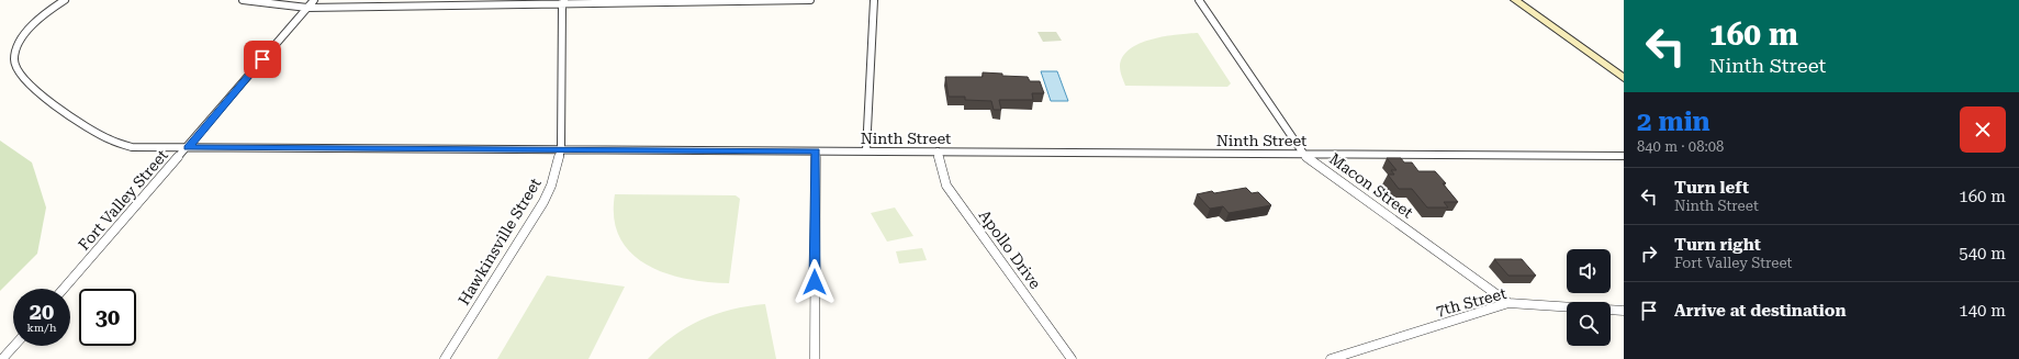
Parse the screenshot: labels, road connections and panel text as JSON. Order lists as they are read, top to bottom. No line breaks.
{"streets":{"street":["Ninth Street","Macon Street","Fort Valley Street","Hawkinsville Street","Apollo Drive","7th Street"]},"crossings":[["Ninth Street","Macon Street"],["Ninth Street","Fort Valley Street"],["Ninth Street","Hawkinsville Street"],["Ninth Street","Apollo Drive"],["Macon Street","7th Street"]],"page":{"turn":["160 m","Ninth Street"],"heading":["2 min","840 m · 08:08"],"list":[{"name":"Turn left","note":"Ninth Street","value":"160 m"},{"name":"Turn right","note":"Fort Valley Street","value":"540 m"},{"name":"Arrive at destination","value":"140 m"}],"speed":"20 km/h","limit":"30"}}
